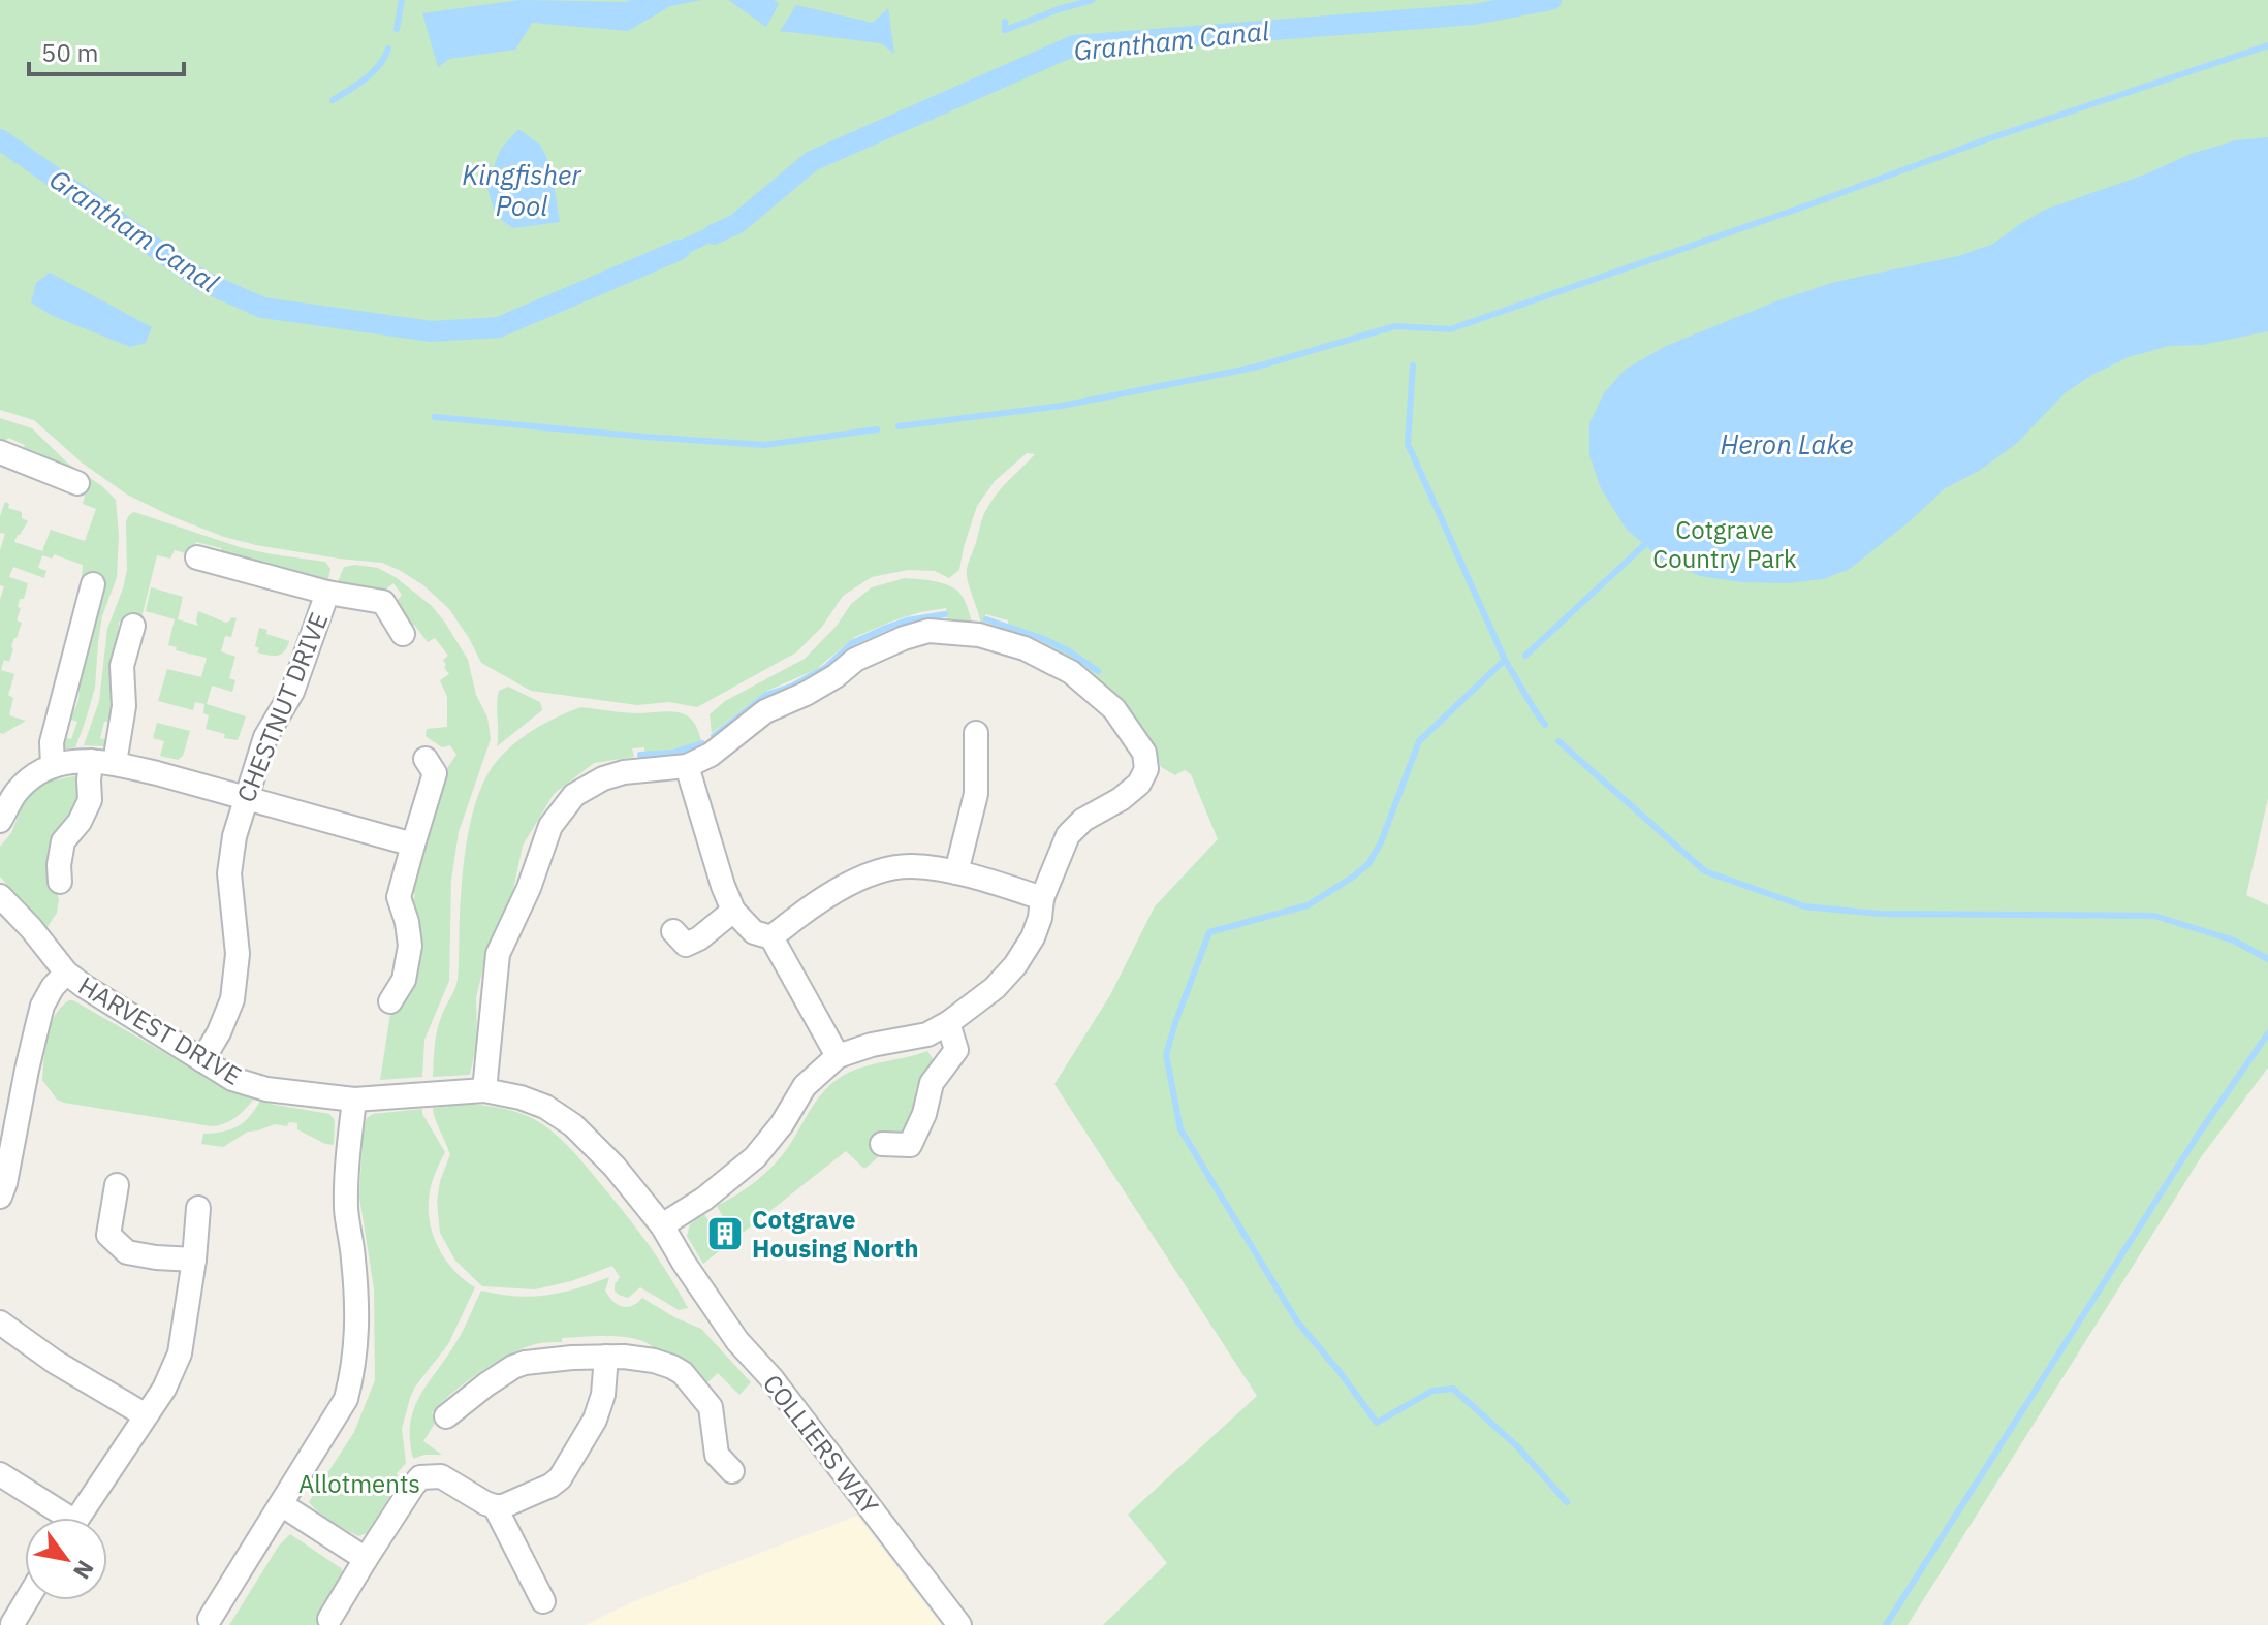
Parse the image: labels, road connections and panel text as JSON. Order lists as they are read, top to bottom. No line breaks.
{"streets":{"street":["CHESTNUT DRIVE","HARVEST DRIVE","COLLIERS WAY"]},"crossings":[["CHESTNUT DRIVE","HARVEST DRIVE"],["HARVEST DRIVE","COLLIERS WAY"]],"water":["Grantham Canal","Kingfisher Pool","Heron Lake"],"parks":["Cotgrave Country Park","Allotments"],"places":{"building":["Cotgrave Housing North"]},"scale_bar":"50 m","north":"bottom right"}
